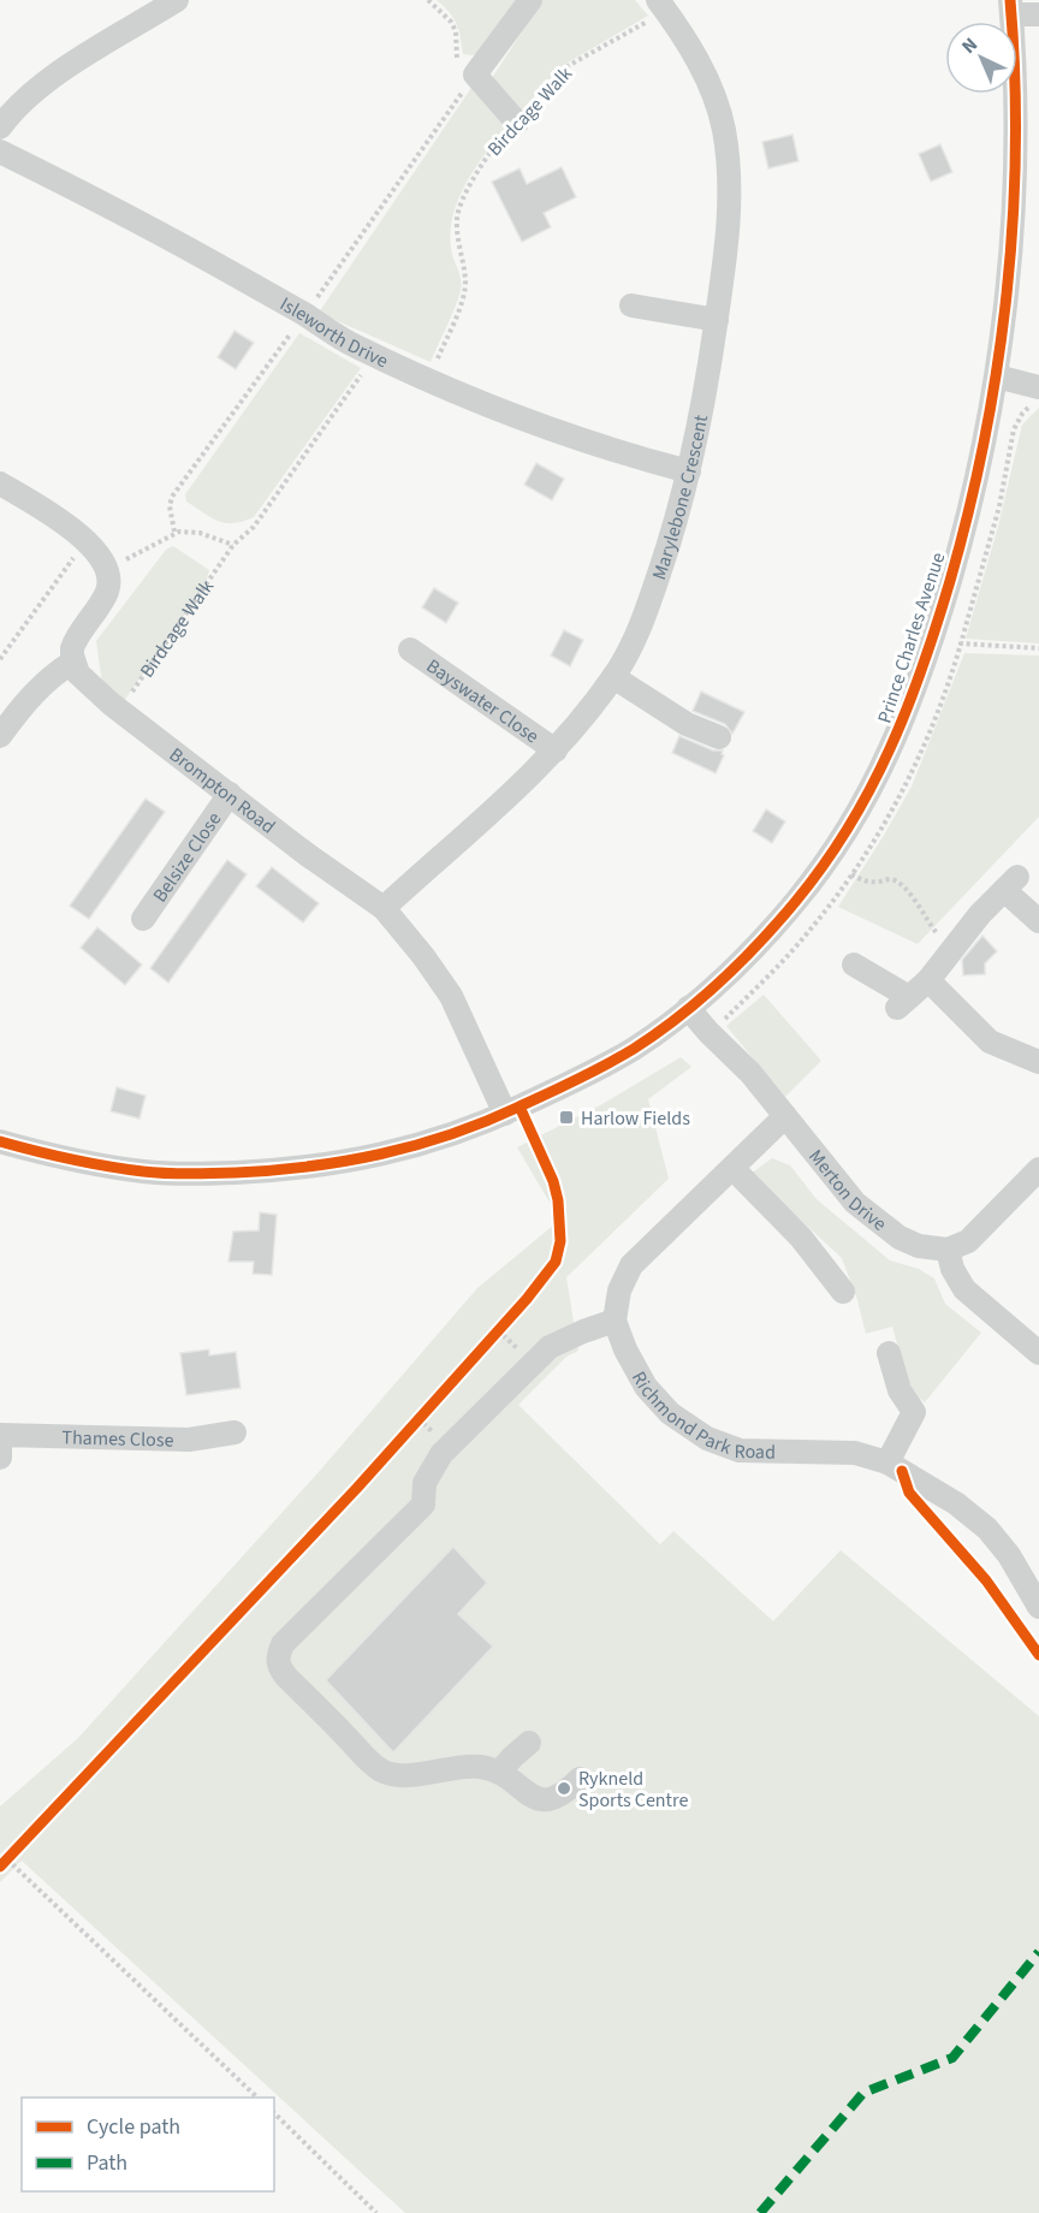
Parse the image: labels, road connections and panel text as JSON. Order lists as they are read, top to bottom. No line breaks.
{"streets":{"street":["Isleworth Drive","Marylebone Crescent","Prince Charles Avenue","Bayswater Close","Brompton Road","Belsize Close","Merton Drive","Richmond Park Road","Thames Close"],"path":["Birdcage Walk"]},"crossings":[["Birdcage Walk","Isleworth Drive"],["Birdcage Walk","Marylebone Crescent"],["Birdcage Walk","Brompton Road"],["Isleworth Drive","Marylebone Crescent"],["Marylebone Crescent","Bayswater Close"],["Marylebone Crescent","Brompton Road"],["Prince Charles Avenue","Brompton Road"],["Prince Charles Avenue","Merton Drive"],["Brompton Road","Belsize Close"]],"places":{"transit":["Harlow Fields"],"other":["Rykneld Sports Centre"]},"legend":["Cycle path","Path"],"north":"top left"}
